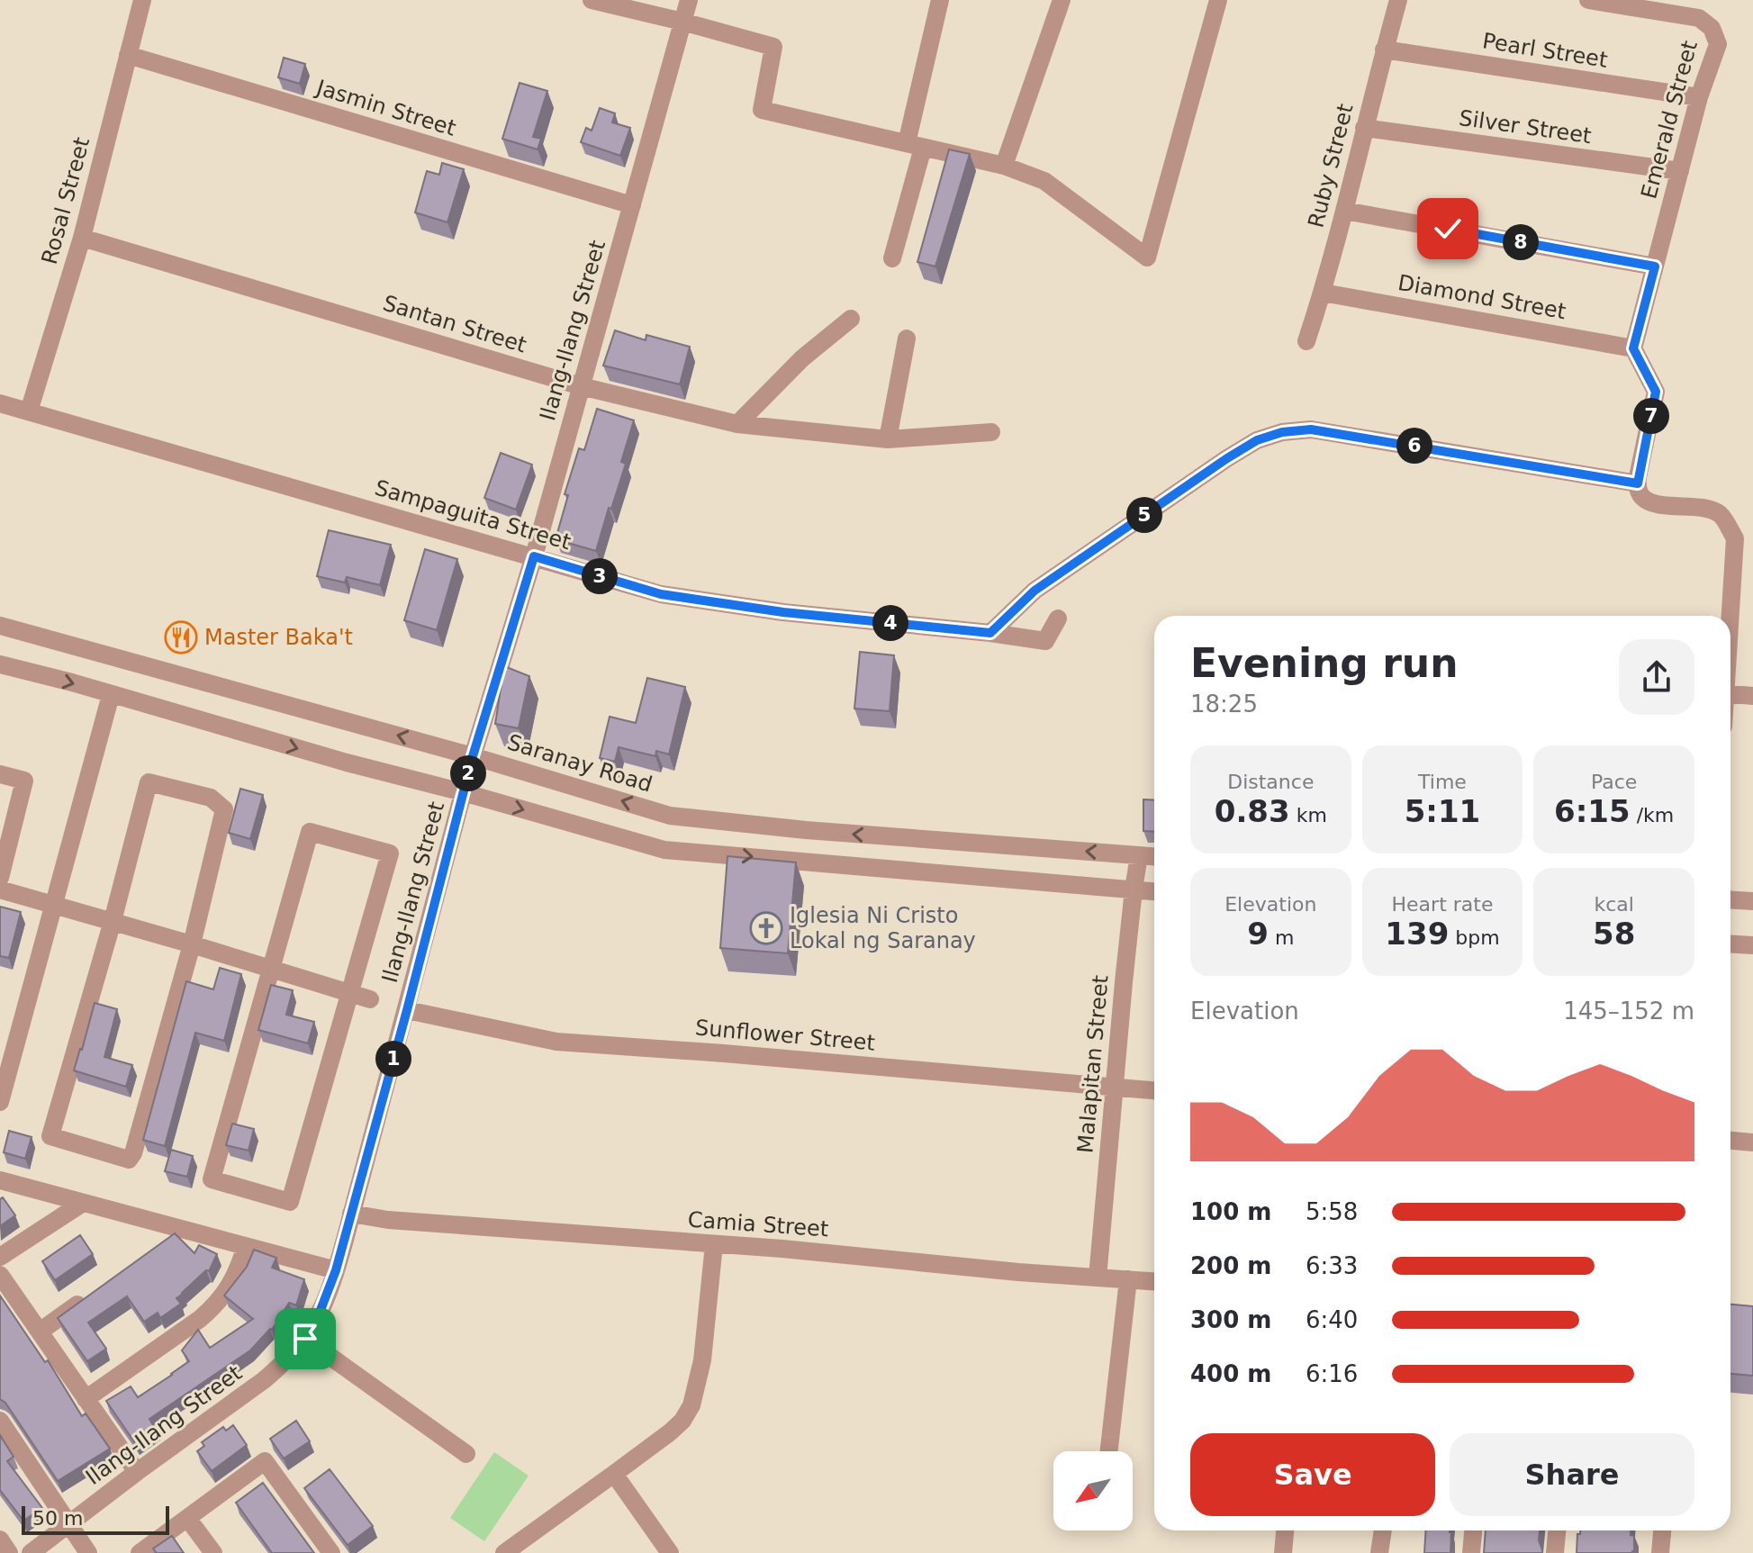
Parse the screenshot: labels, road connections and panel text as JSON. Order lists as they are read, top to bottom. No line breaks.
{"streets":{"street":["Pearl Street","Jasmin Street","Emerald Street","Silver Street","Ruby Street","Rosal Street","Diamond Street","Santan Street","Ilang-Ilang Street","Sampaguita Street","Saranay Road","Sunflower Street","Malapitan Street","Camia Street"]},"crossings":[["Pearl Street","Emerald Street"],["Pearl Street","Ruby Street"],["Jasmin Street","Rosal Street"],["Jasmin Street","Ilang-Ilang Street"],["Emerald Street","Silver Street"],["Emerald Street","Diamond Street"],["Silver Street","Ruby Street"],["Ruby Street","Diamond Street"],["Rosal Street","Santan Street"],["Rosal Street","Sampaguita Street"],["Santan Street","Ilang-Ilang Street"],["Ilang-Ilang Street","Sampaguita Street"],["Ilang-Ilang Street","Saranay Road"],["Ilang-Ilang Street","Sunflower Street"],["Ilang-Ilang Street","Camia Street"],["Saranay Road","Malapitan Street"],["Sunflower Street","Malapitan Street"],["Malapitan Street","Camia Street"]],"places":{"restaurant":["Master Baka't"],"church":["Iglesia Ni Cristo Lokal ng Saranay"]},"scale_bar":"50 m","north":"bottom left","page":{"pins":["8","7","6","5","3","4","2","1"],"heading":["Evening run","18:25"],"stats":[["Distance","0.83 km"],["Time","5:11"],["Pace","6:15 /km"],["Elevation","9 m"],["Heart rate","139 bpm"],["kcal","58"]],"chart":["Elevation","145–152 m"],"list":[{"name":"100 m","note":"5:58"},{"name":"200 m","note":"6:33"},{"name":"300 m","note":"6:40"},{"name":"400 m","note":"6:16"}],"buttons":["Save","Share"],"scale":"50 m"}}
